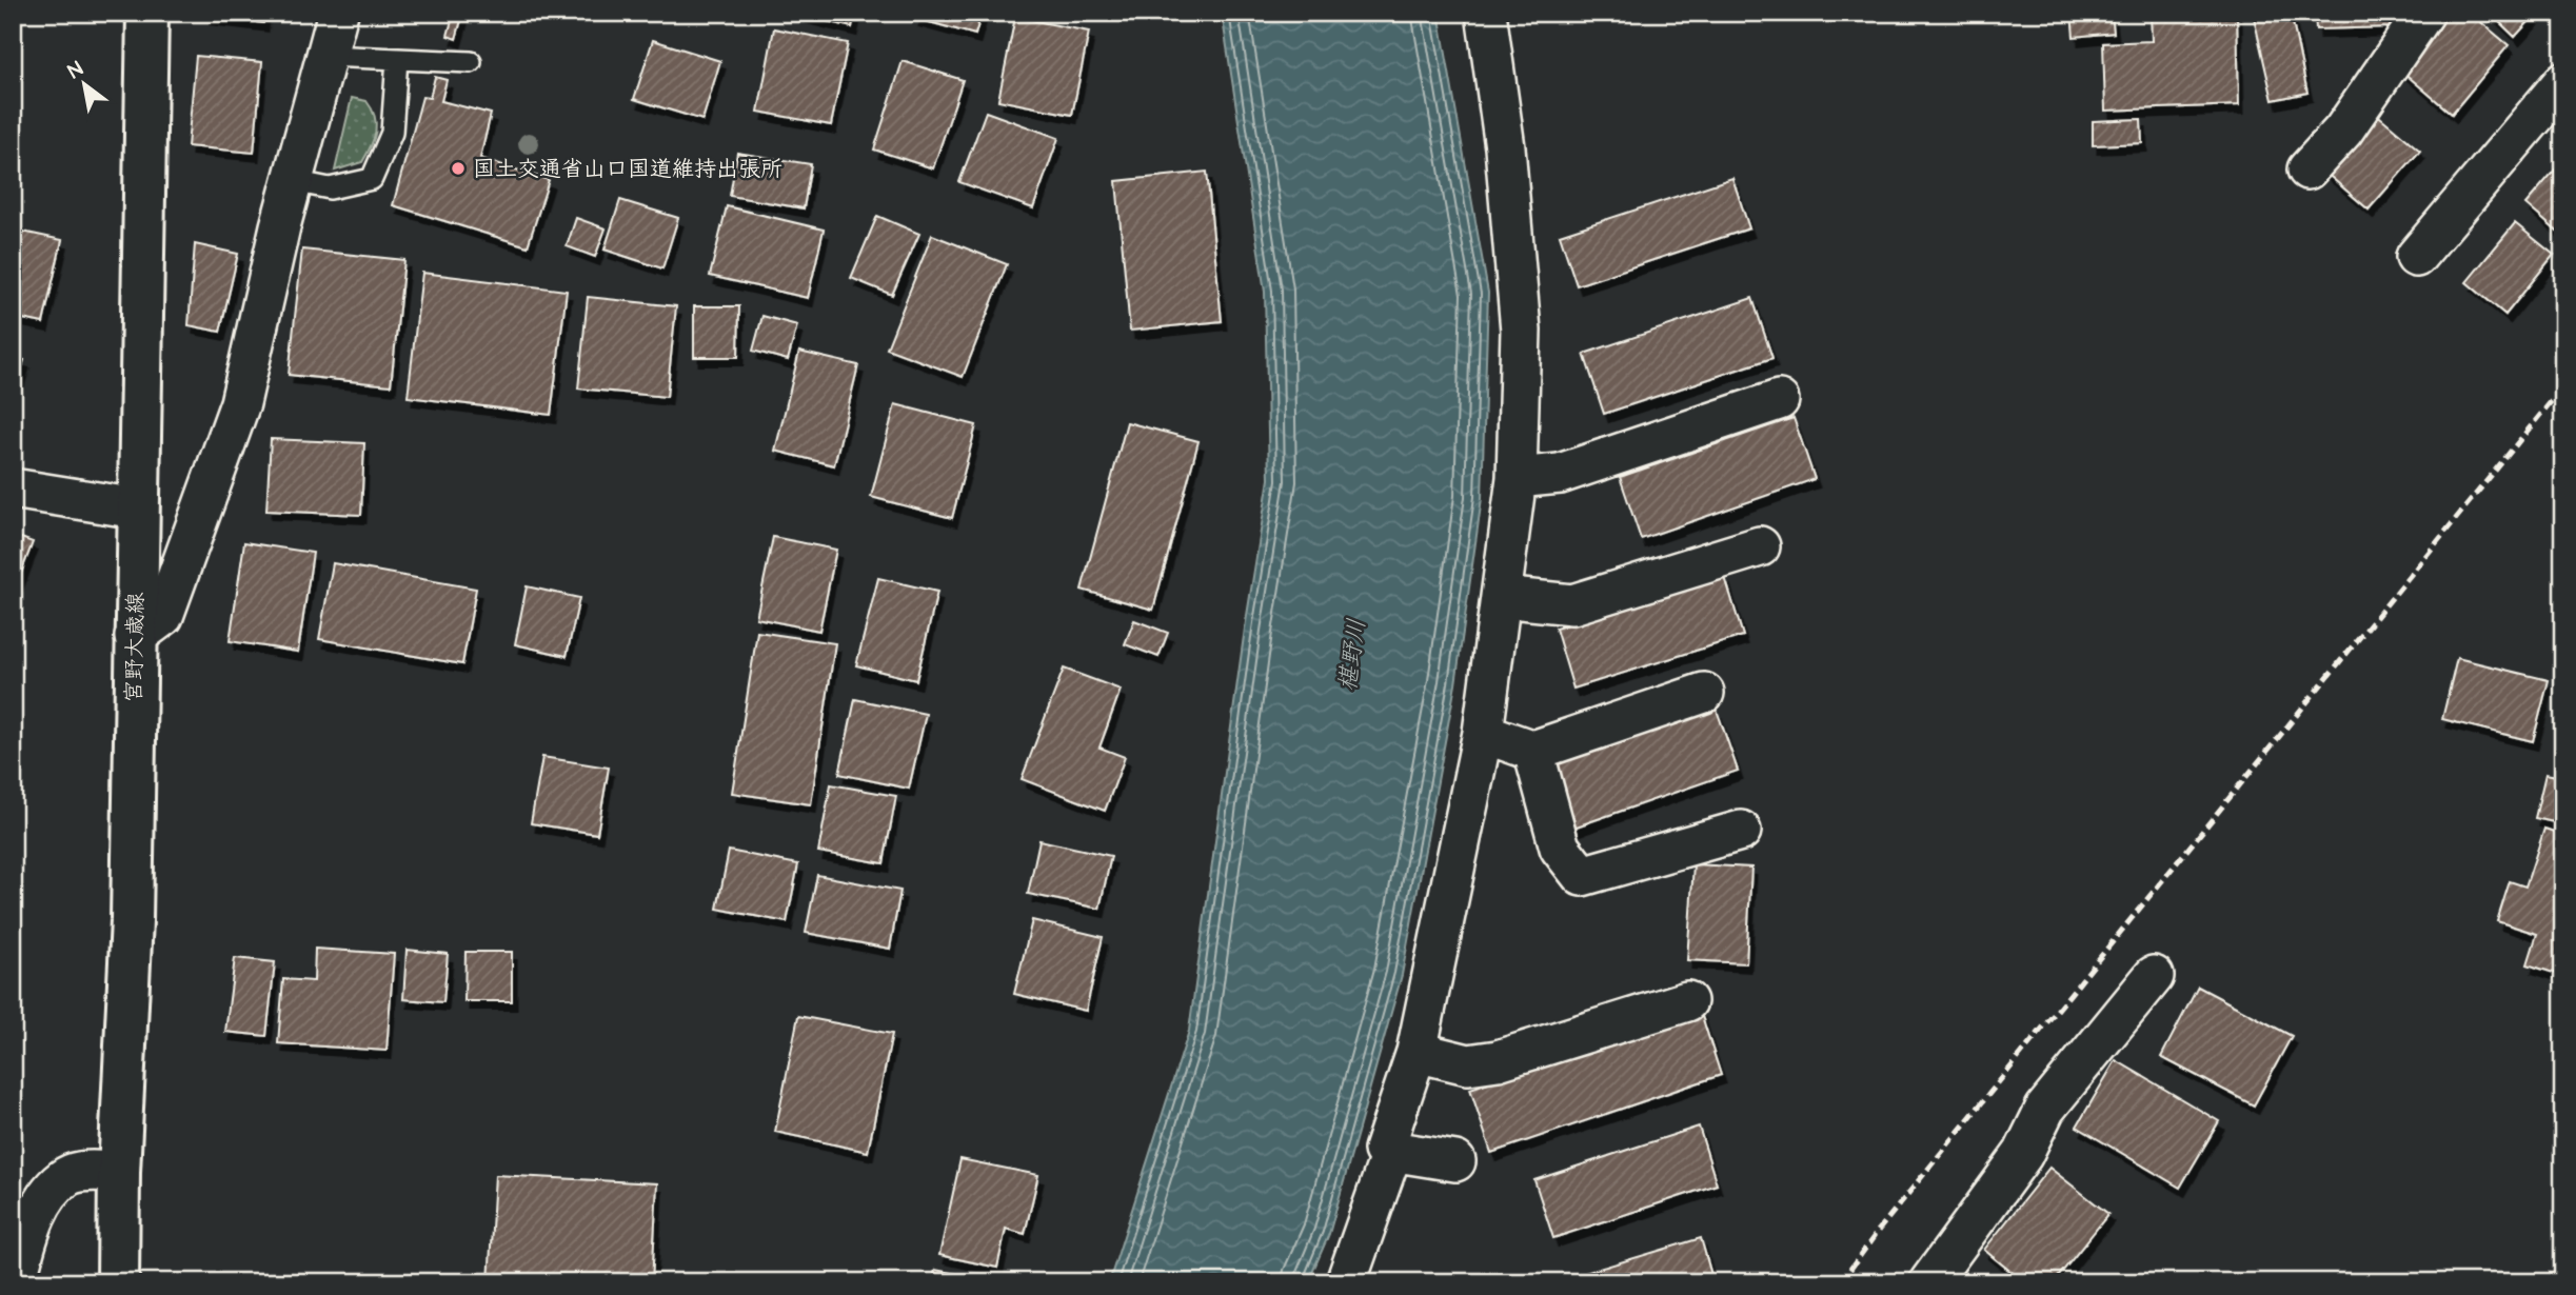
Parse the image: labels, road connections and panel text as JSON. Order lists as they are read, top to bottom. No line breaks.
{"streets":{"main road":["宮野大歳線"]},"water":["椹野川"],"places":["国土交通省山口国道維持出張所"],"north":"top left"}
